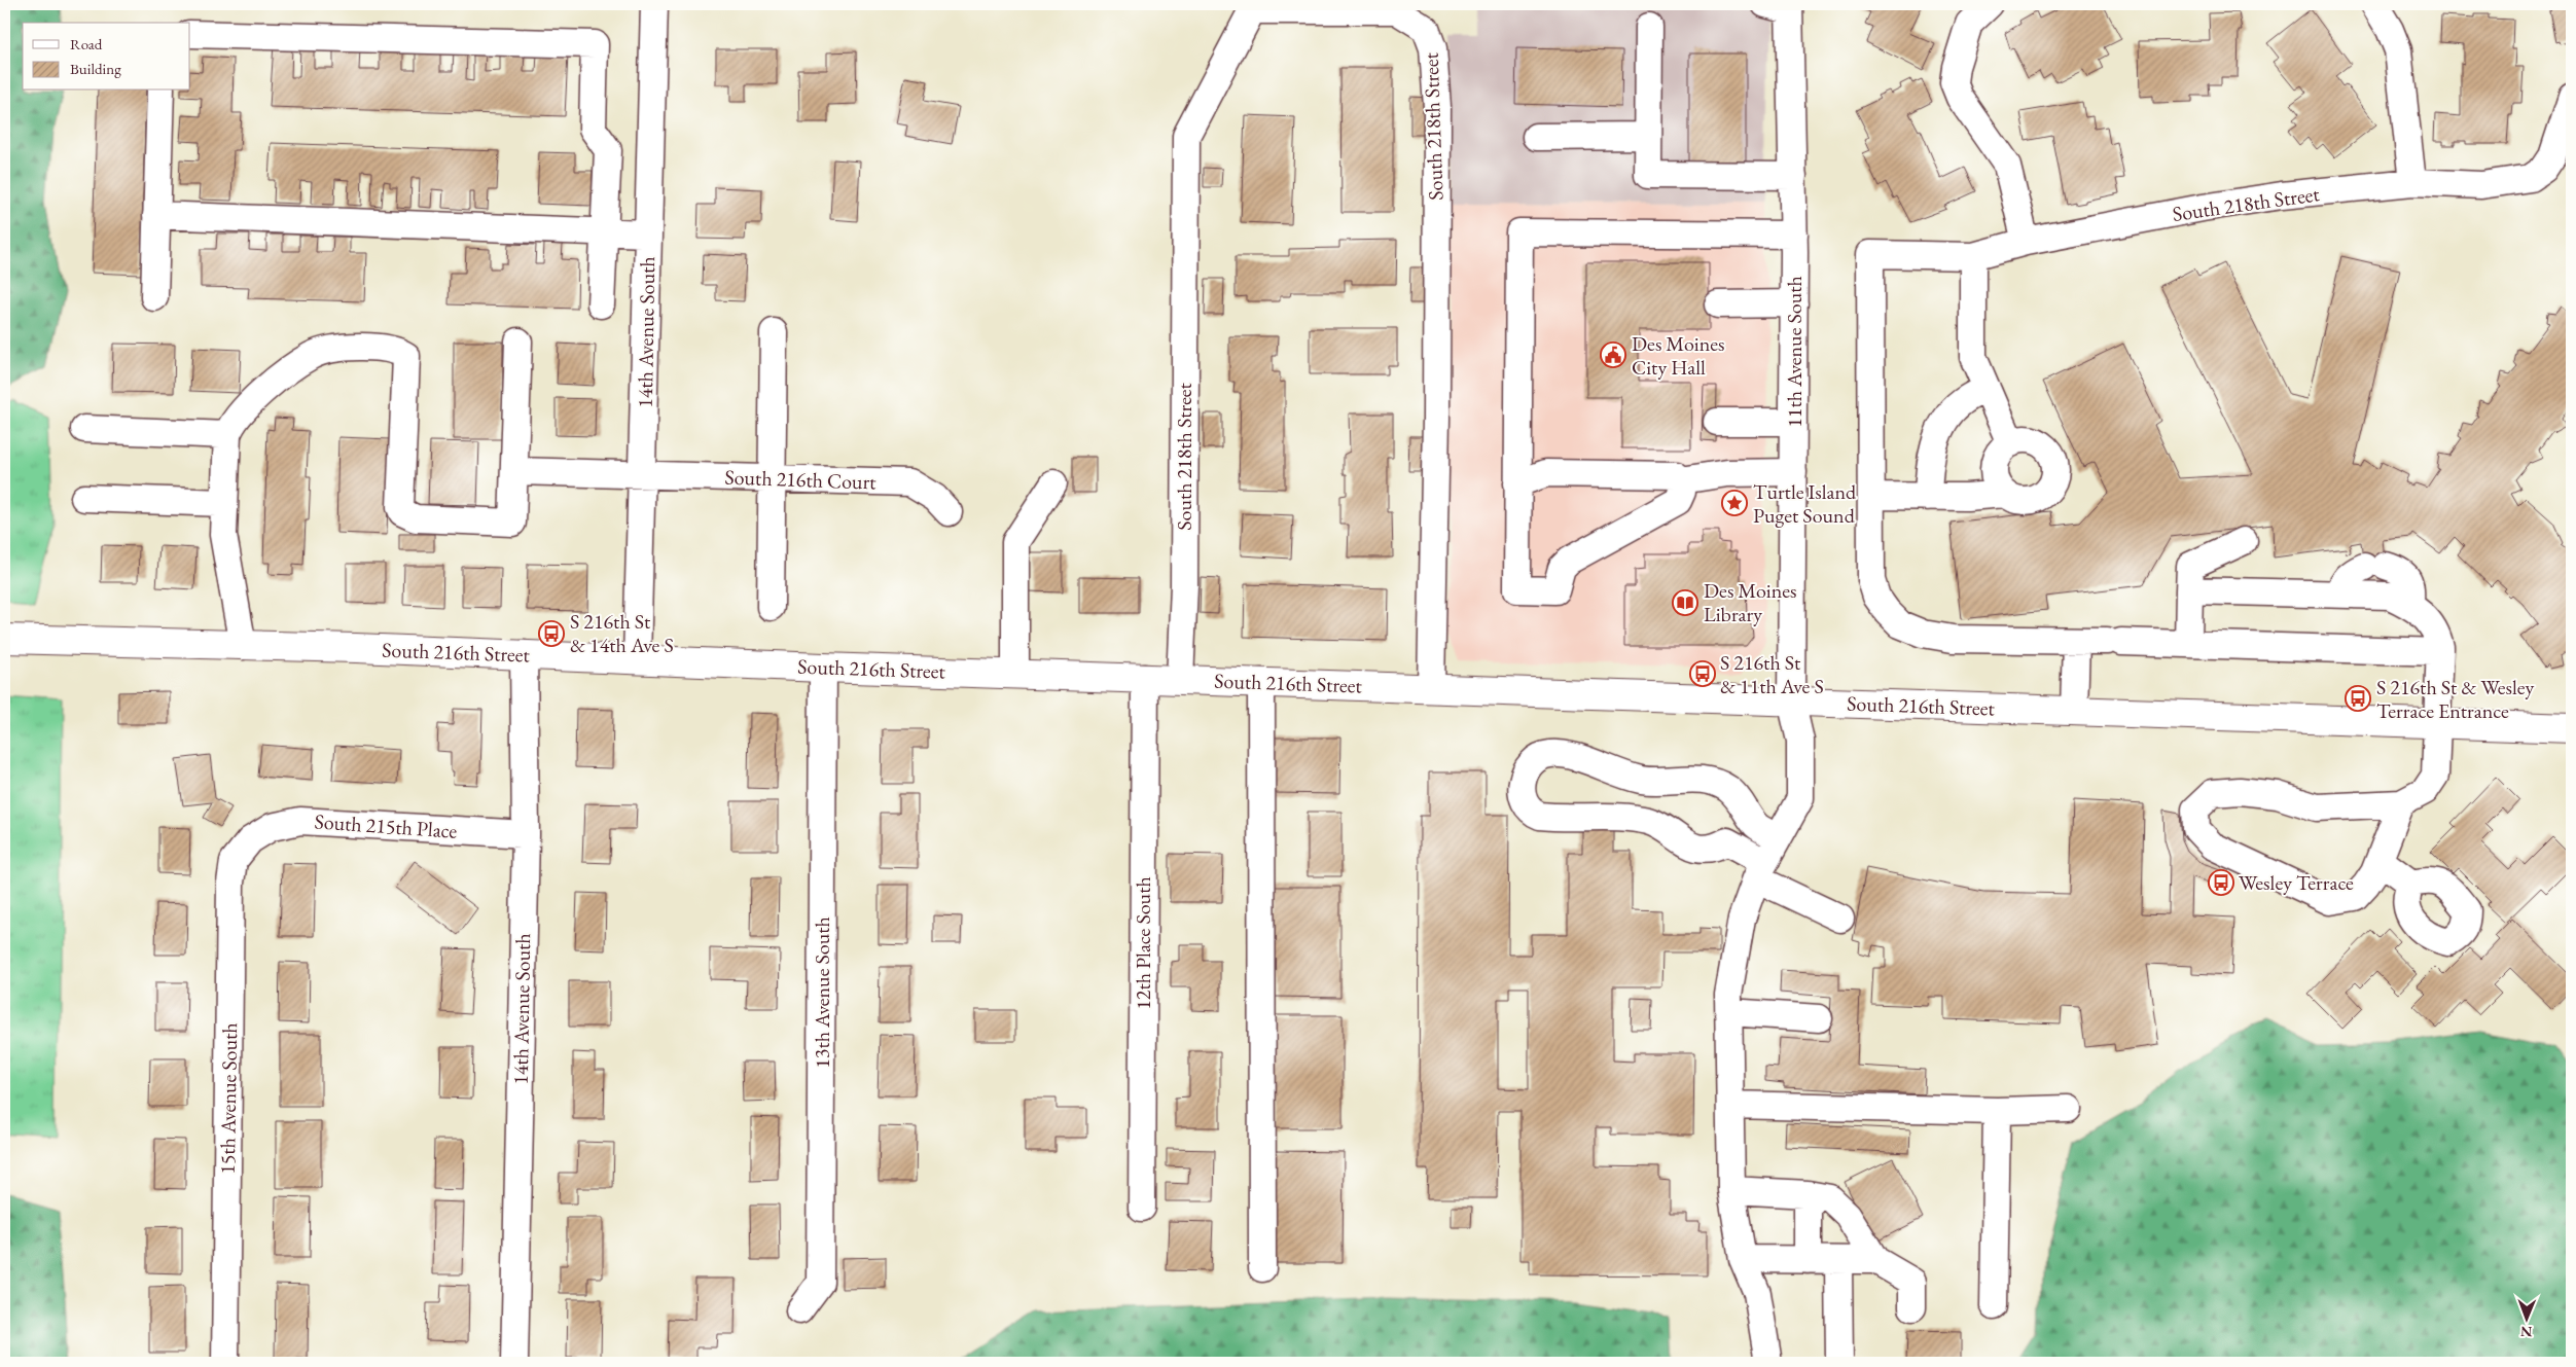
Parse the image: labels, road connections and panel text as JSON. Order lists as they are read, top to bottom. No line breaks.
{"streets":{"main road":["South 216th Street"],"street":["South 218th Street","14th Avenue South","11th Avenue South","South 216th Court","South 215th Place","12th Place South","13th Avenue South","15th Avenue South"]},"crossings":[["South 218th Street","South 216th Street"],["14th Avenue South","South 216th Court"],["14th Avenue South","South 216th Street"],["14th Avenue South","South 215th Place"],["11th Avenue South","South 216th Street"],["South 216th Street","12th Place South"],["South 216th Street","13th Avenue South"],["South 215th Place","15th Avenue South"]],"places":{"public building":["Des Moines City Hall"],"place":["Turtle Island Puget Sound"],"library":["Des Moines Library"],"bus stop":["S 216th St & 14th Ave S","S 216th St & 11th Ave S","S 216th St & Wesley Terrace Entrance","Wesley Terrace"]},"legend":["Road","Building"],"north":"bottom"}
